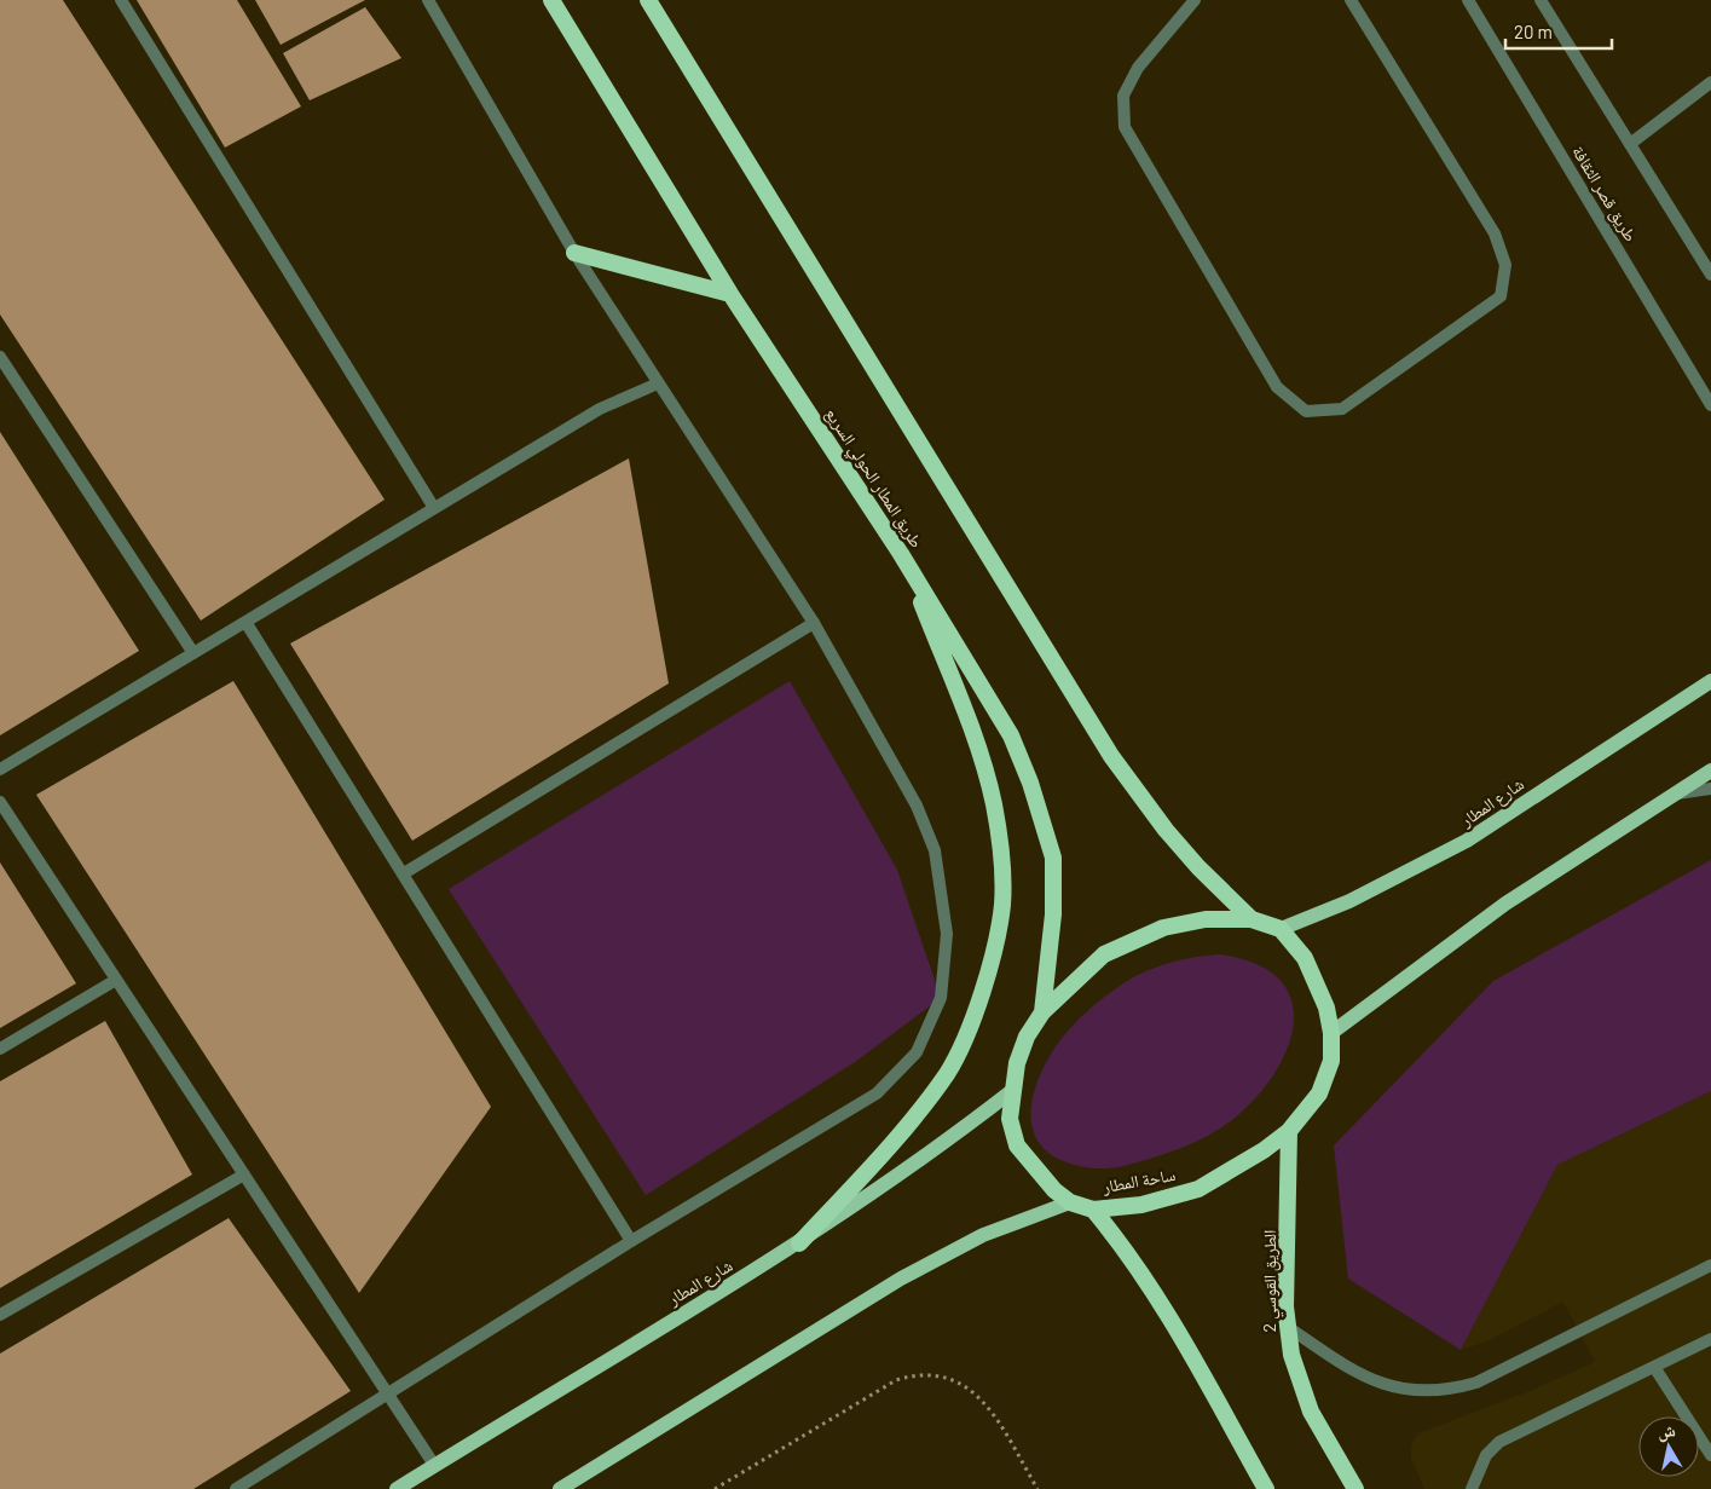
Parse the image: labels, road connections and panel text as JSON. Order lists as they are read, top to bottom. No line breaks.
{"streets":{"highway":["طريق المطار الحولي السريع","ساحة المطار","الطريق القوسي 2"],"main road":["شارع المطار"],"street":["طريق قصر الثقافة"]},"crossings":[["طريق المطار الحولي السريع","ساحة المطار"],["شارع المطار","ساحة المطار"],["ساحة المطار","الطريق القوسي 2"]],"scale_bar":"20 m","north":"top"}
